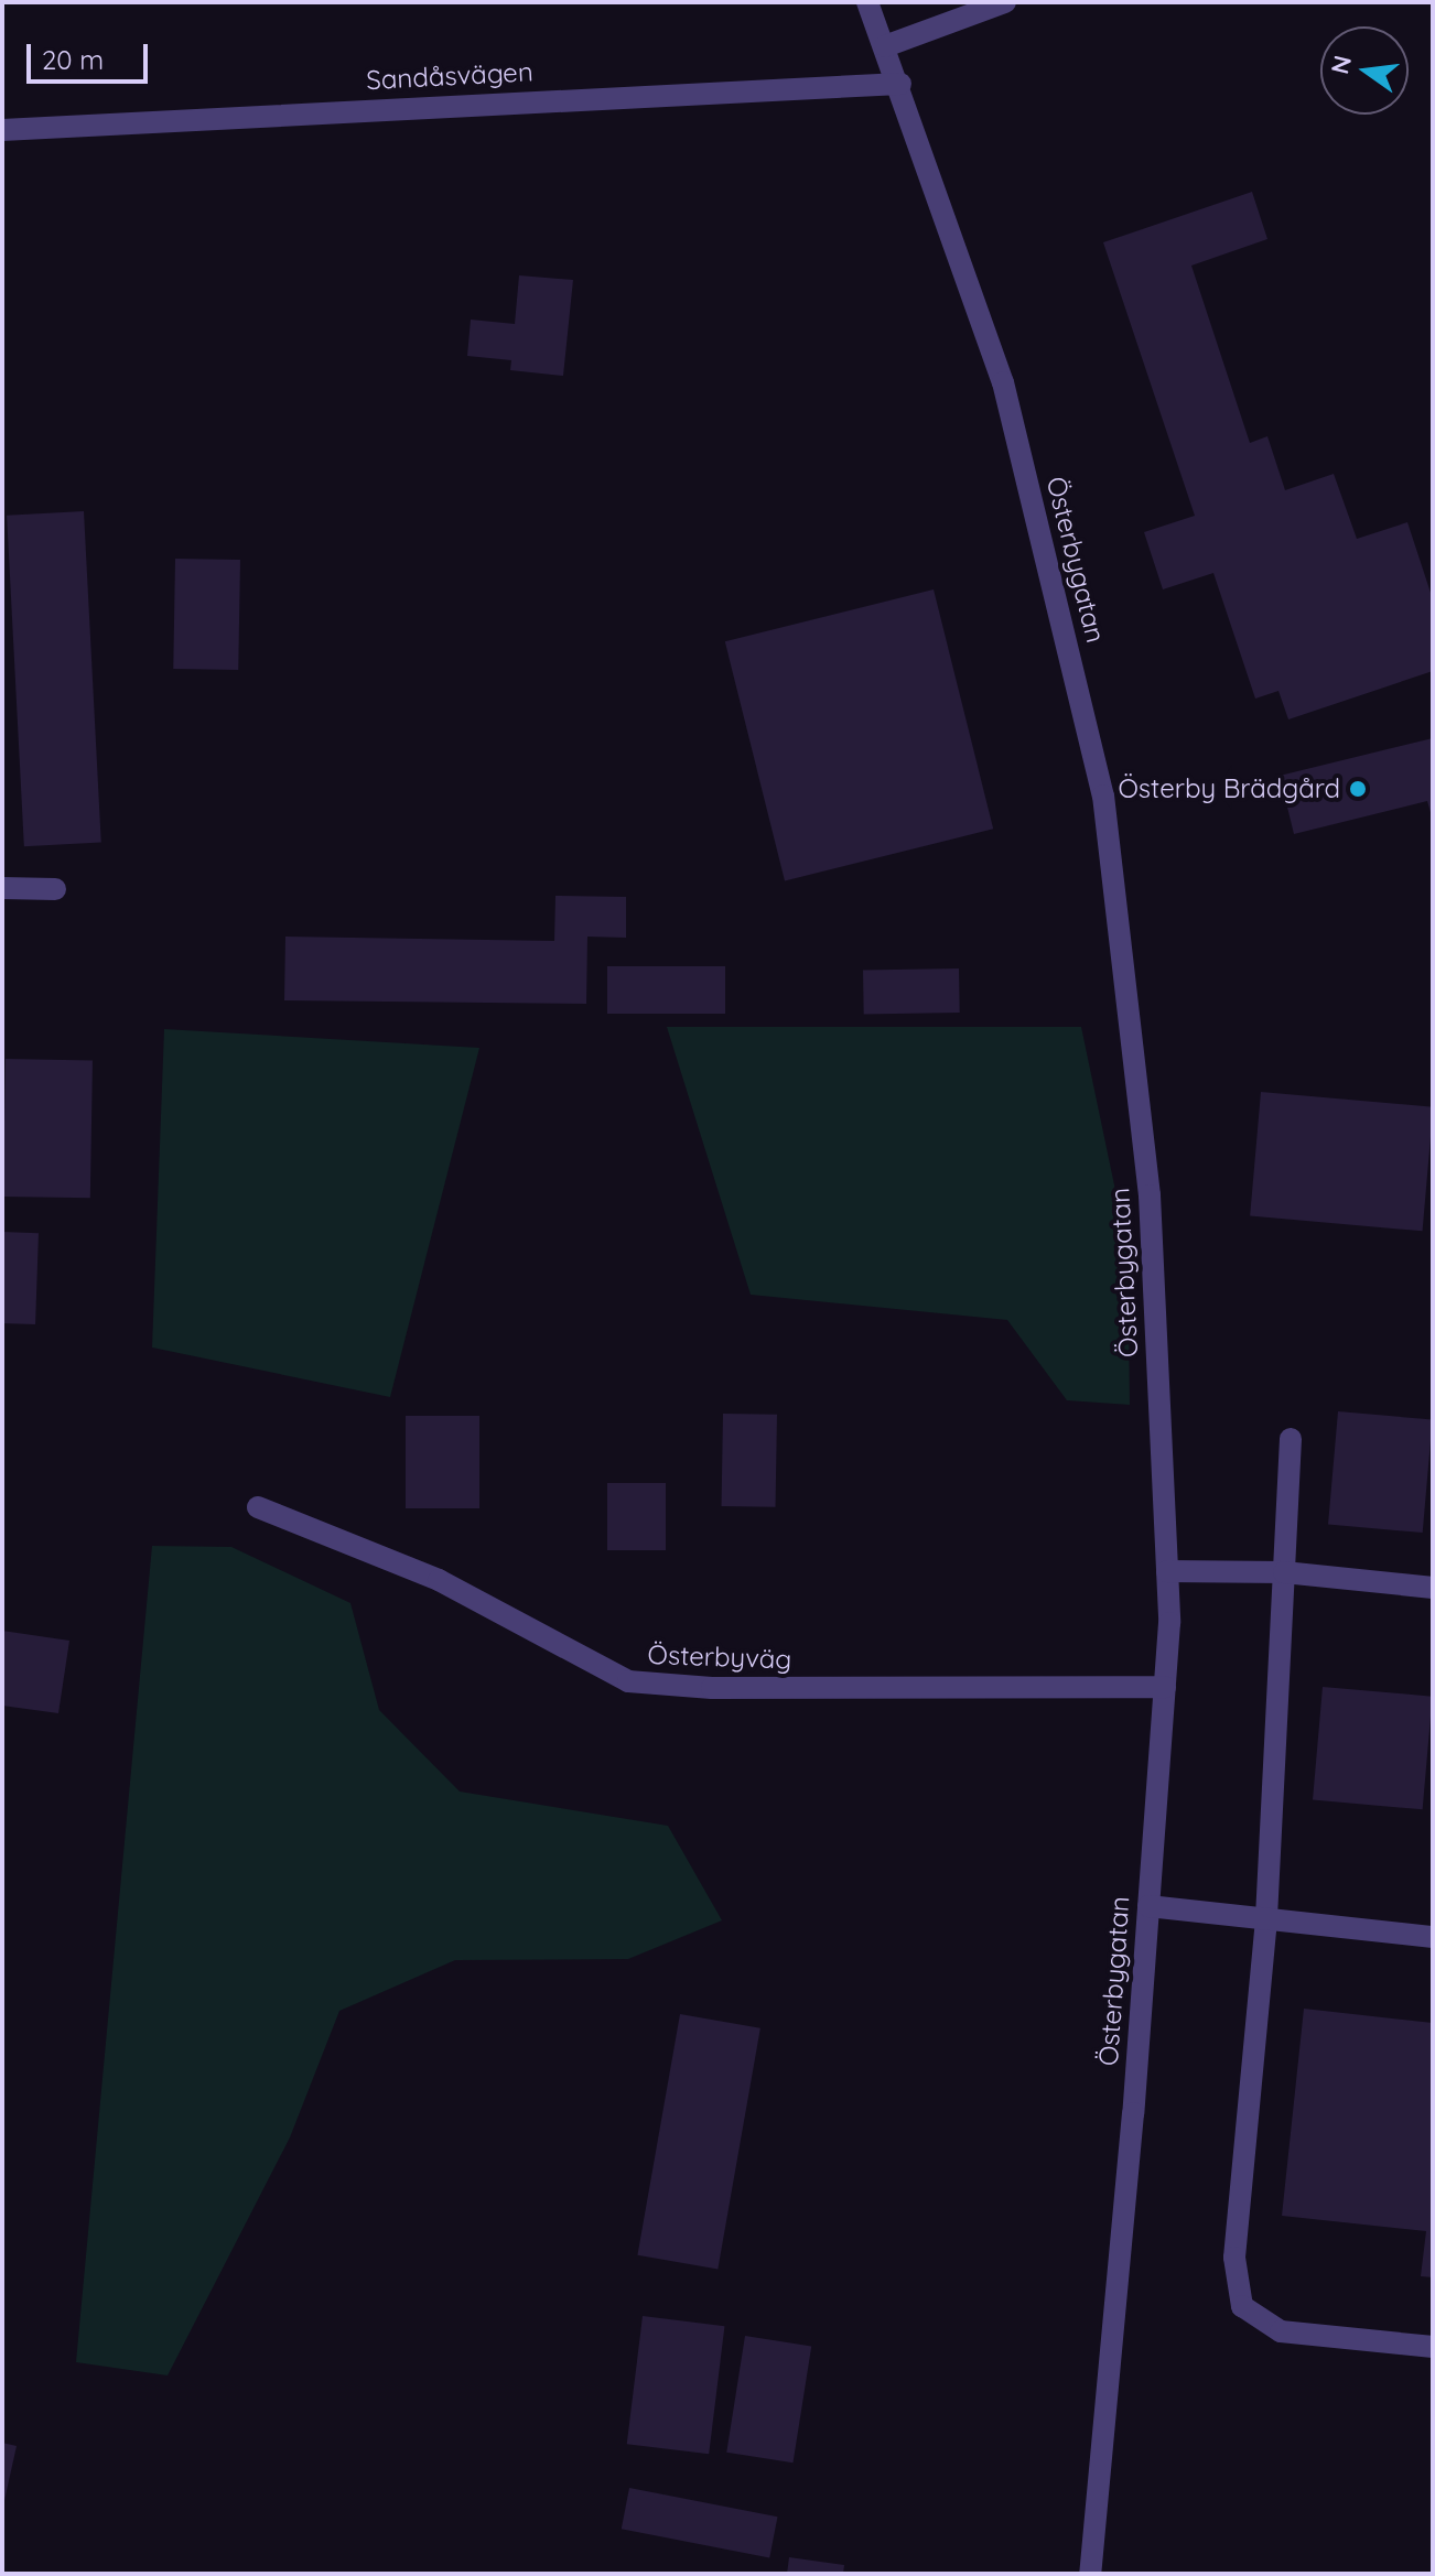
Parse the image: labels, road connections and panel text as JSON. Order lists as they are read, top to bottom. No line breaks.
{"streets":{"street":["Sandåsvägen","Österbygatan","Österbyväg"]},"crossings":[["Sandåsvägen","Österbygatan"],["Österbygatan","Österbyväg"]],"places":["Österby Brädgård"],"scale_bar":"20 m","north":"left"}
